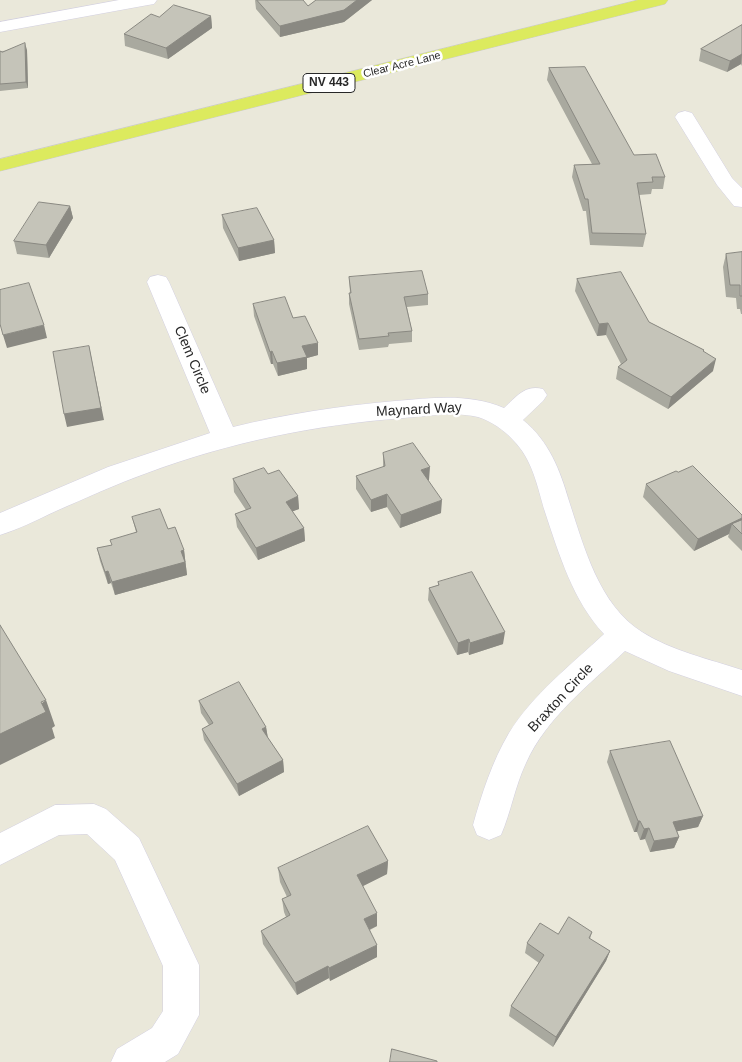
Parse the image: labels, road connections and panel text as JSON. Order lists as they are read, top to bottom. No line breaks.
{"streets":{"main road":["Clear Acre Lane","NV 443"],"street":["Clem Circle","Maynard Way","Braxton Circle"]},"crossings":[["Clem Circle","Maynard Way"],["Maynard Way","Braxton Circle"]]}
